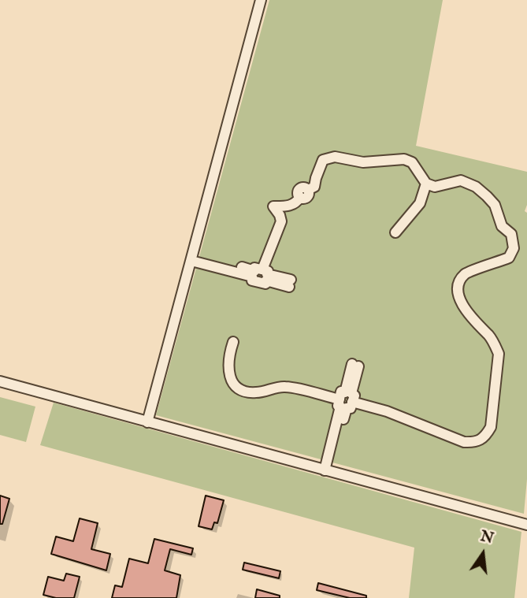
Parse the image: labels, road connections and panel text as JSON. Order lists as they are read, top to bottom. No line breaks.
{"north":"top"}
